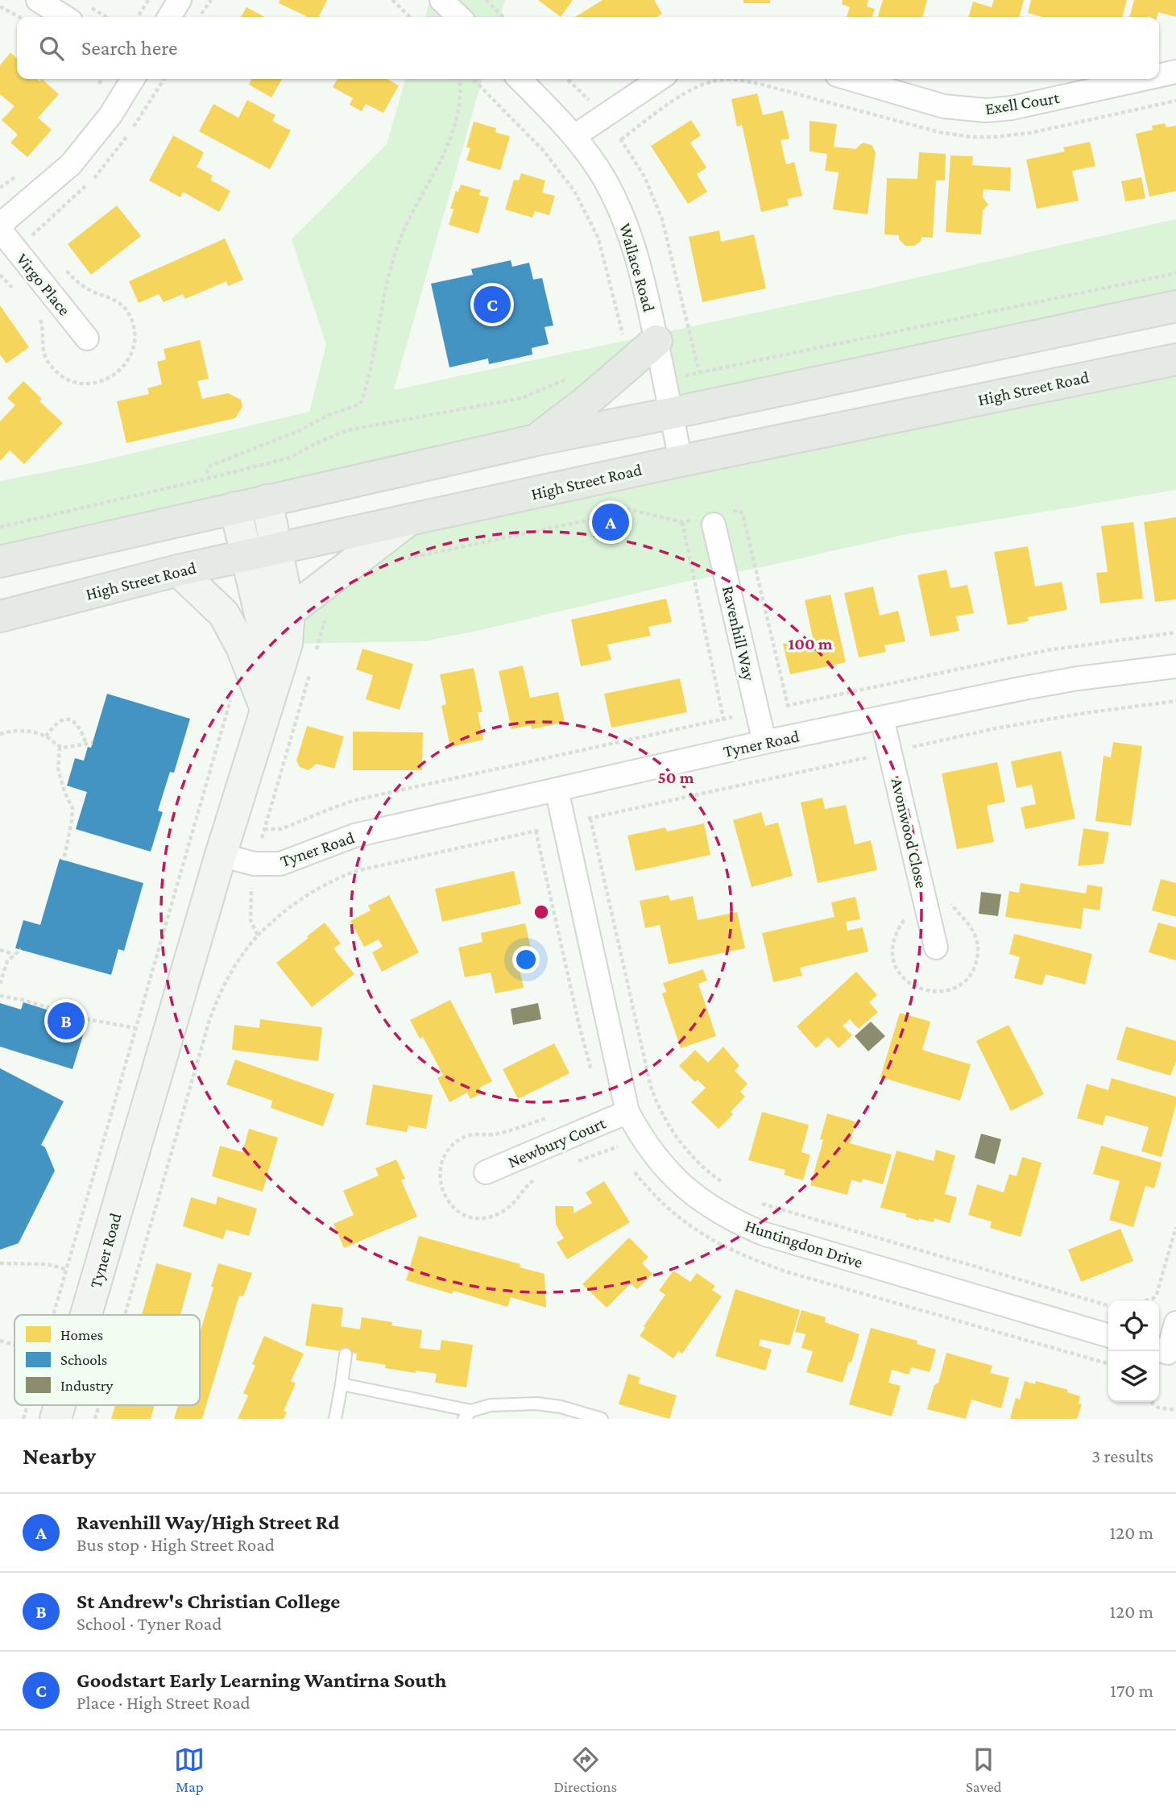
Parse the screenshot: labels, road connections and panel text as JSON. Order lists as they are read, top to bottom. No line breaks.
{"streets":{"main road":["High Street Road","Tyner Road"],"street":["Exell Court","Wallace Road","Virgo Place","Ravenhill Way","Avonwood Close","Newbury Court","Huntingdon Drive"]},"crossings":[["Wallace Road","High Street Road"],["High Street Road","Tyner Road"],["Ravenhill Way","Tyner Road"],["Tyner Road","Avonwood Close"],["Tyner Road","Huntingdon Drive"],["Newbury Court","Huntingdon Drive"]],"legend":["Homes","Schools","Industry"],"page":{"search":"Search here","pins":["C","A","B"],"heading":["Nearby","3 results"],"list":[{"mark":"A","name":"Ravenhill Way/High Street Rd","note":"Bus stop · High Street Road","value":"120 m"},{"mark":"B","name":"St Andrew's Christian College","note":"School · Tyner Road","value":"120 m"},{"mark":"C","name":"Goodstart Early Learning Wantirna South","note":"Place · High Street Road","value":"170 m"}],"nav":["Map","Directions","Saved"]},"rings":["100 m","50 m"]}
